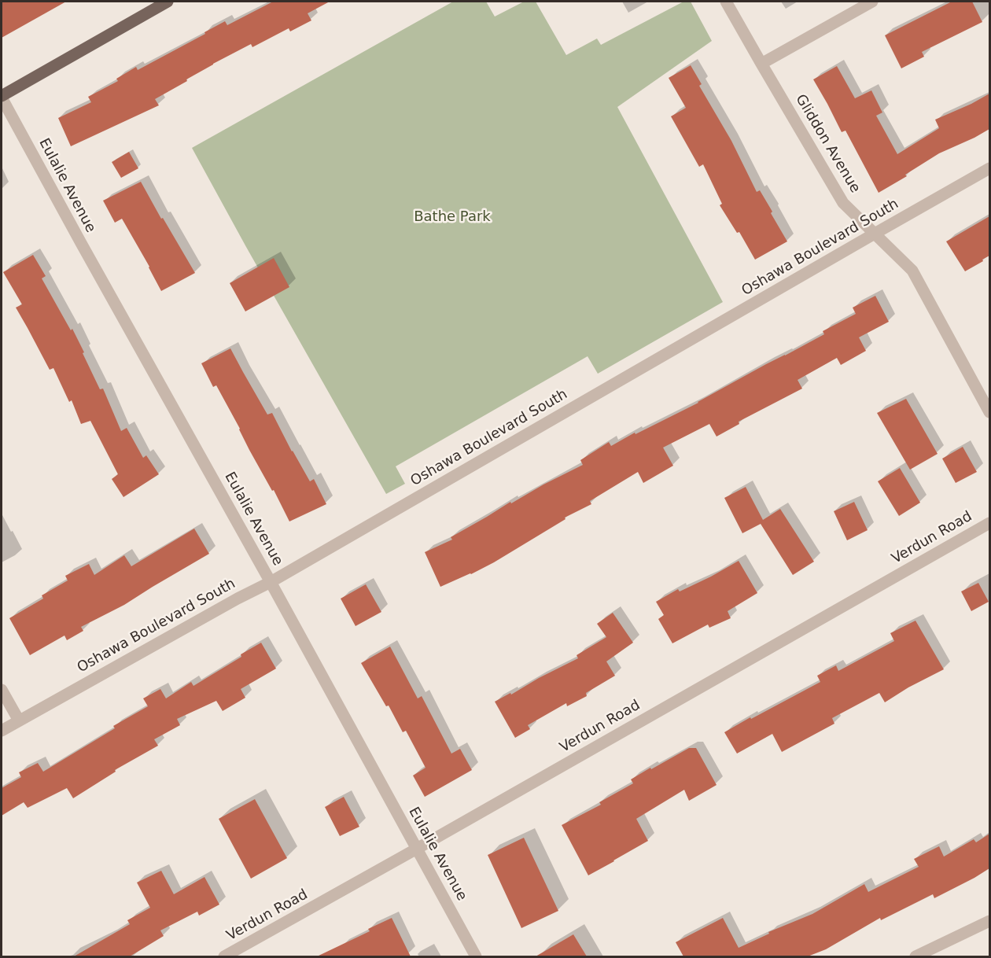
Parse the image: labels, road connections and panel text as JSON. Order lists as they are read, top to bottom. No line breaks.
{"streets":{"street":["Gliddon Avenue","Eulalie Avenue","Oshawa Boulevard South","Verdun Road"]},"crossings":[["Gliddon Avenue","Oshawa Boulevard South"],["Eulalie Avenue","Oshawa Boulevard South"],["Eulalie Avenue","Verdun Road"]],"parks":["Bathe Park"]}
